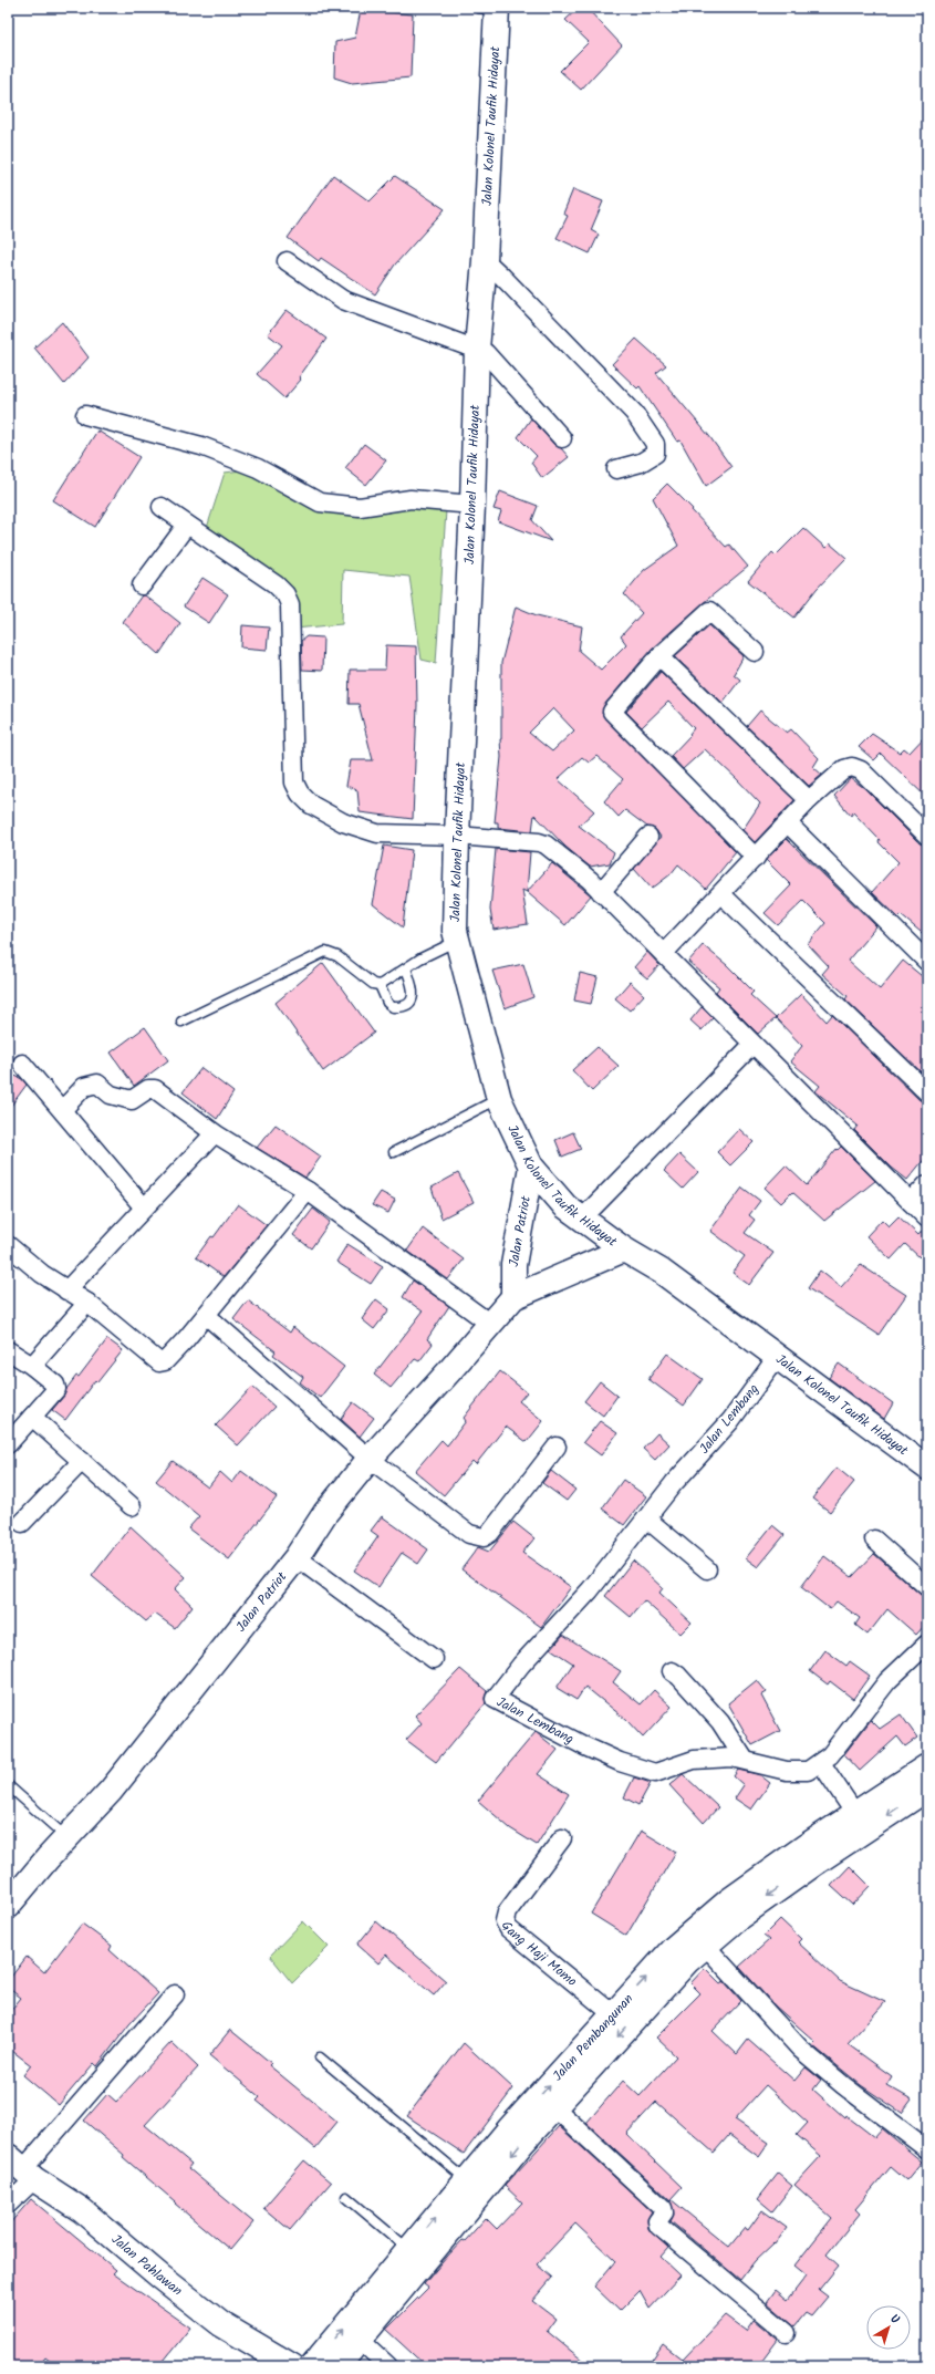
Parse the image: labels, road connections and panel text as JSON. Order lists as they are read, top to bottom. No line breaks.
{"streets":{"main road":["Jalan Kolonel Taufik Hidayat","Jalan Patriot","Jalan Pembangunan","Jalan Pahlawan"],"street":["Jalan Lembang","Gang Haji Momo"]},"crossings":[["Jalan Kolonel Taufik Hidayat","Jalan Patriot"],["Jalan Kolonel Taufik Hidayat","Jalan Lembang"],["Gang Haji Momo","Jalan Pembangunan"]],"north":"top right"}
